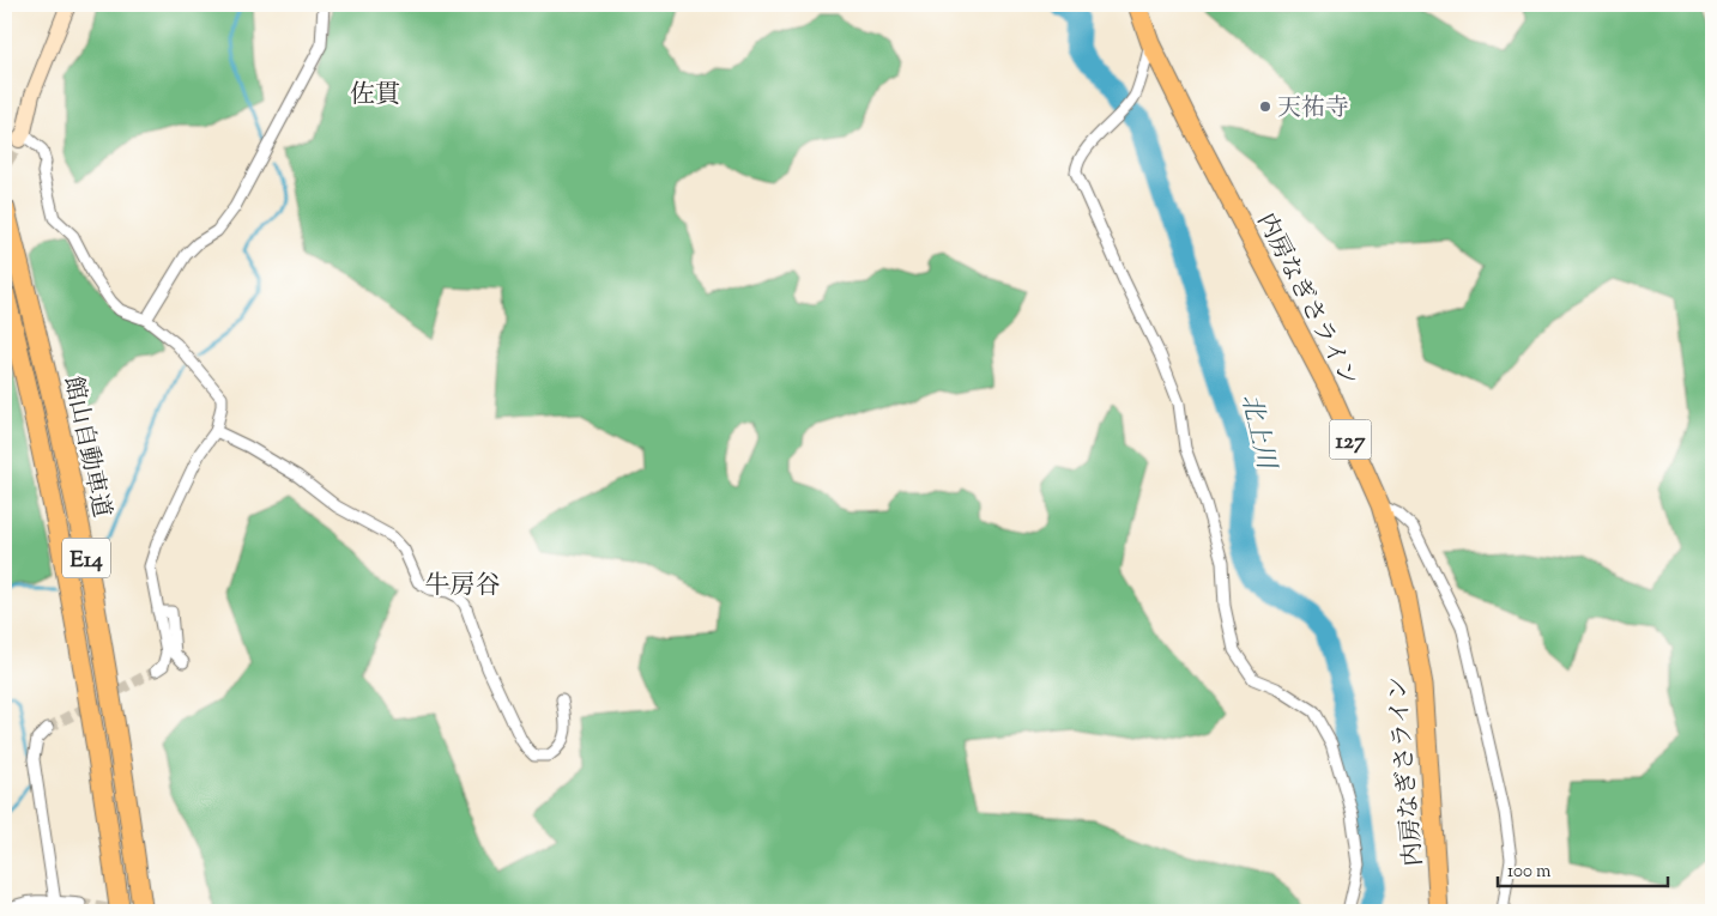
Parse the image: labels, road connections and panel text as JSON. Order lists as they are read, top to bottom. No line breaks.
{"streets":{"highway":["内房なぎさライン","127","館山自動車道","E14"]},"districts":["佐貫","牛房谷"],"water":["北上川"],"places":["天祐寺"],"scale_bar":"100 m"}
